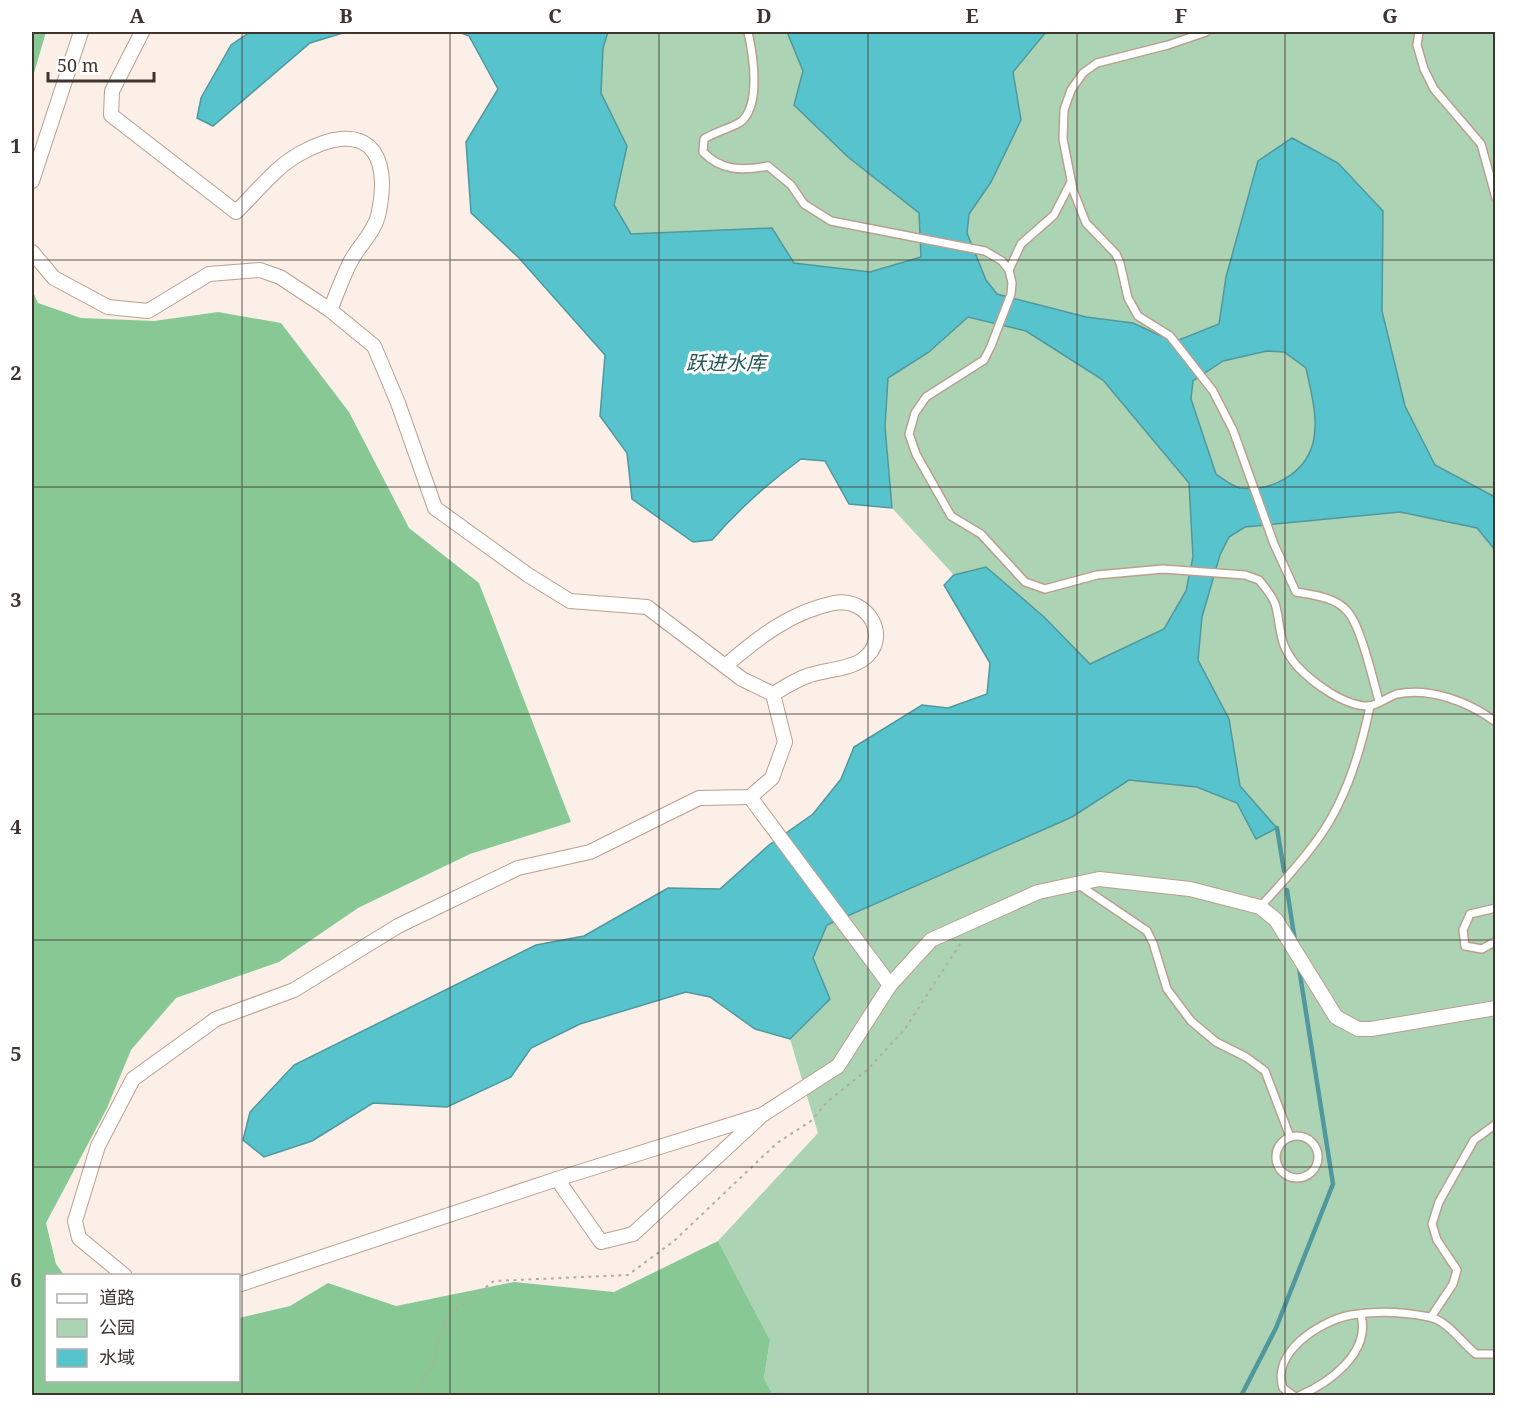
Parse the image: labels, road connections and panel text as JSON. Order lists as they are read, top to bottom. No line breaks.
{"water":["跃进水库"],"legend":["道路","公园","水域"],"scale_bar":"50 m","grid":{"columns":["A","B","C","D","E","F","G"],"rows":["1","2","3","4","5","6"]}}
